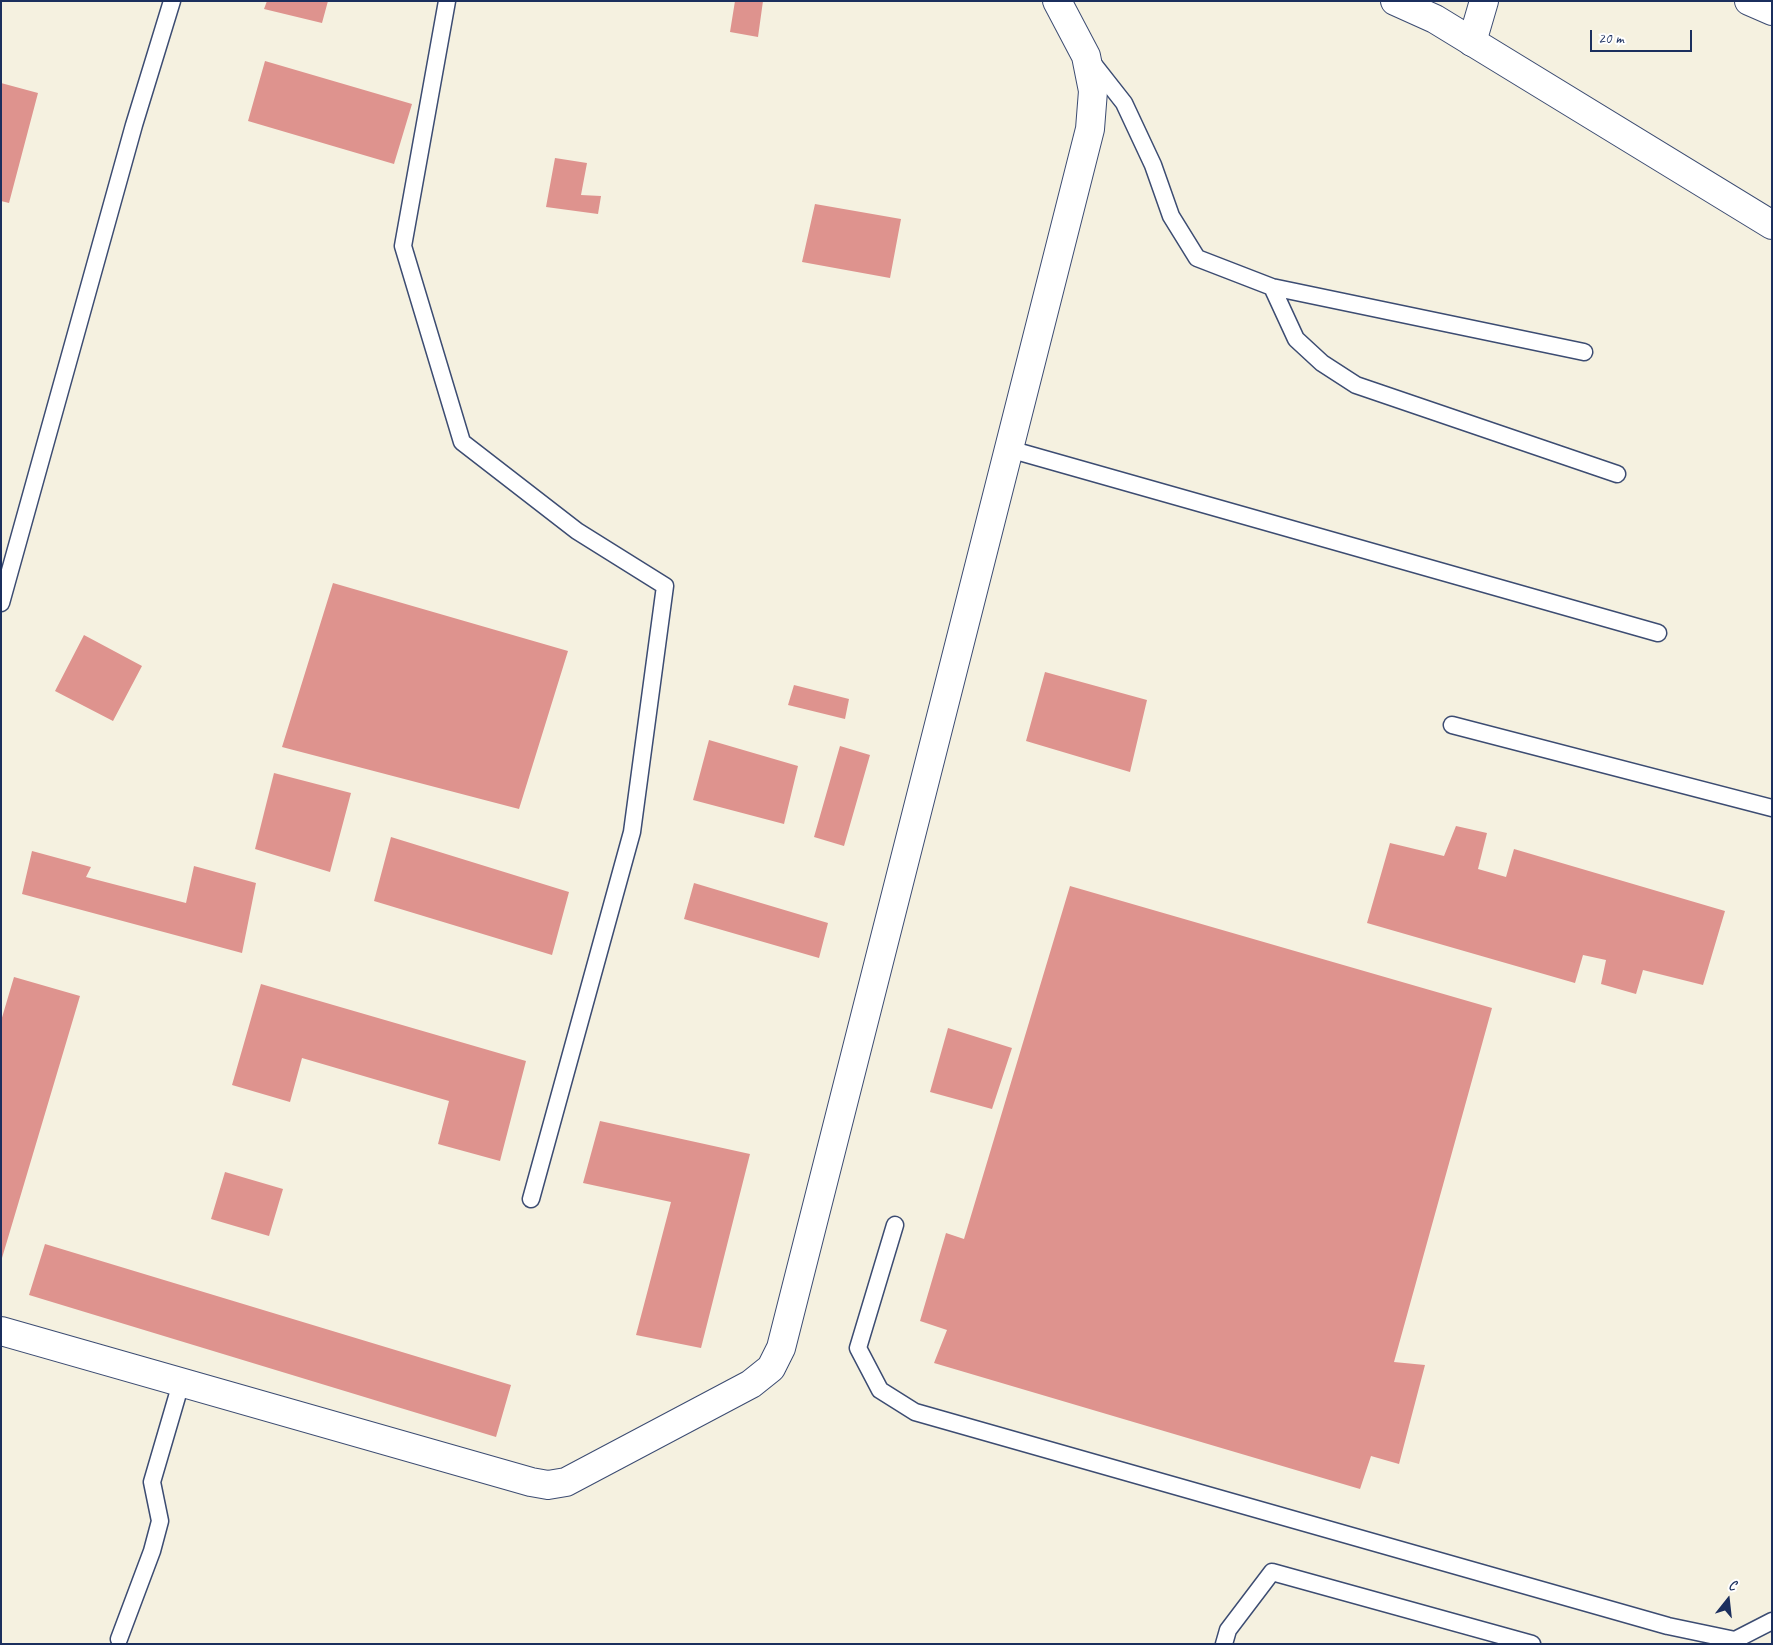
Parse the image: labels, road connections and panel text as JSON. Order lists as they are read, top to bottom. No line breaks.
{"scale_bar":"20 m","north":"top"}
